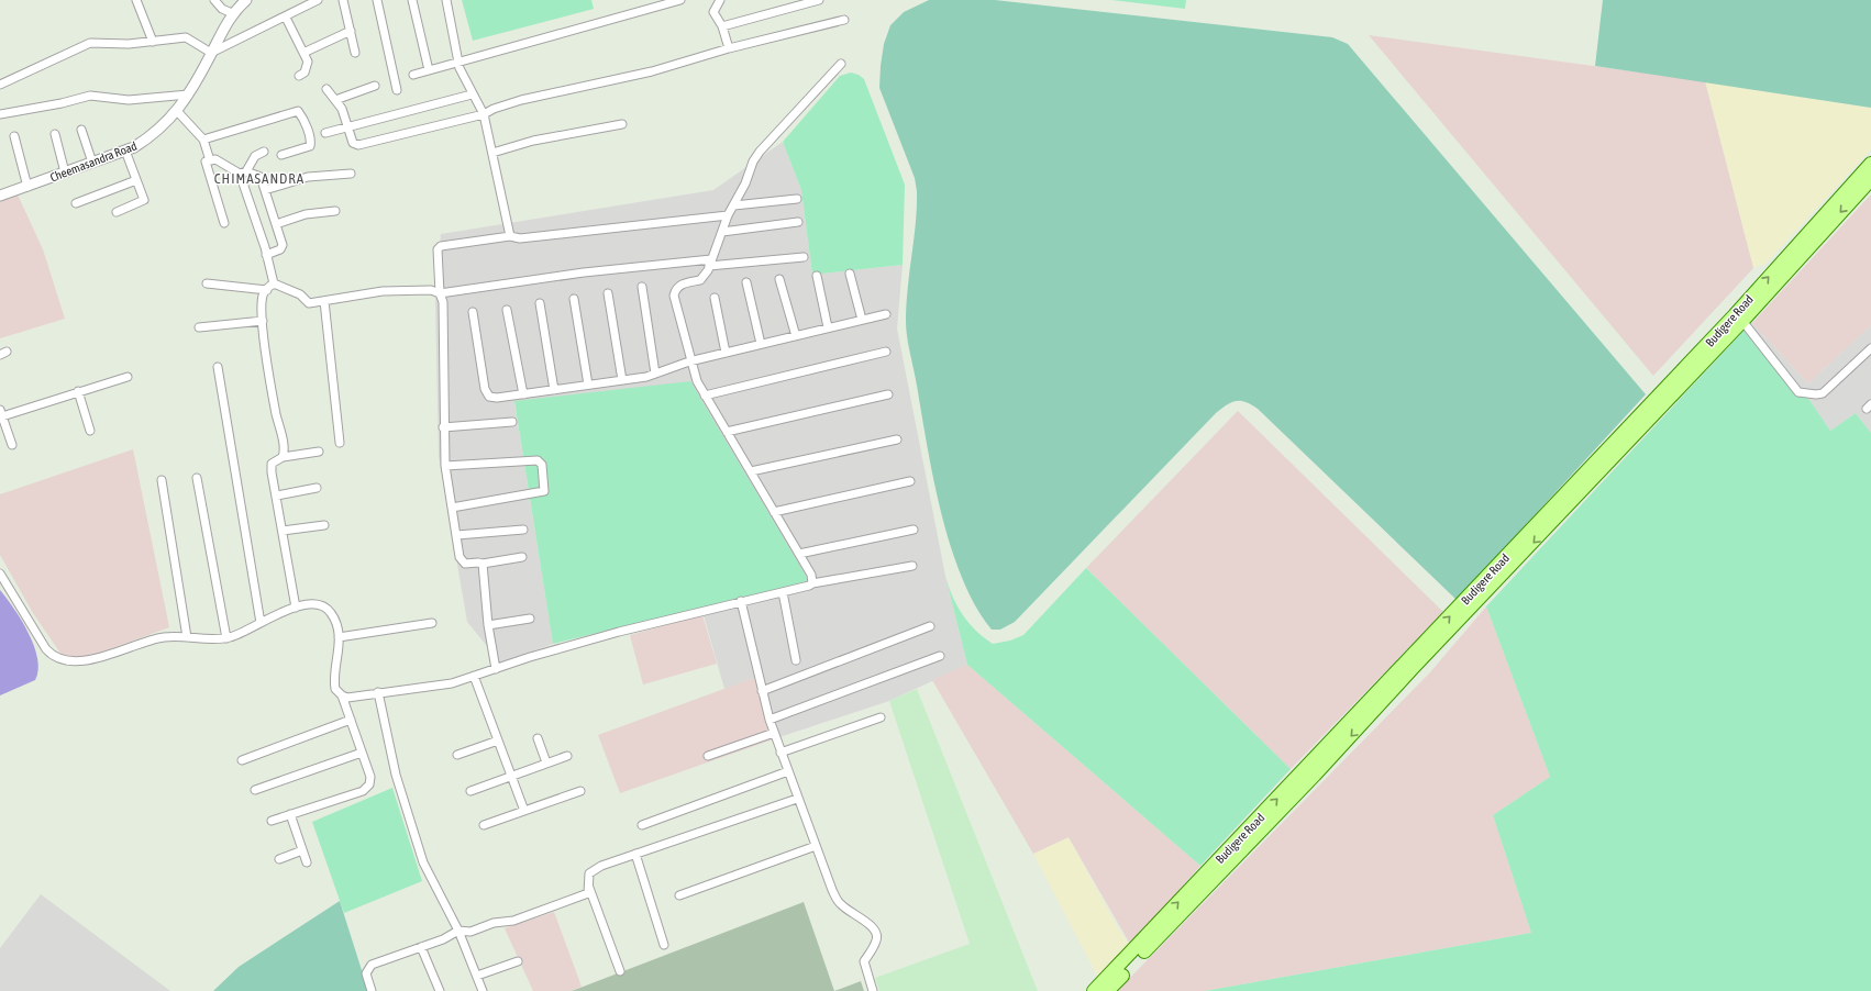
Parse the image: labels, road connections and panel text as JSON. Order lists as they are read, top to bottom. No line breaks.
{"streets":{"main road":["Budigere Road"],"street":["Cheemasandra Road"]},"districts":["CHIMASANDRA"]}
